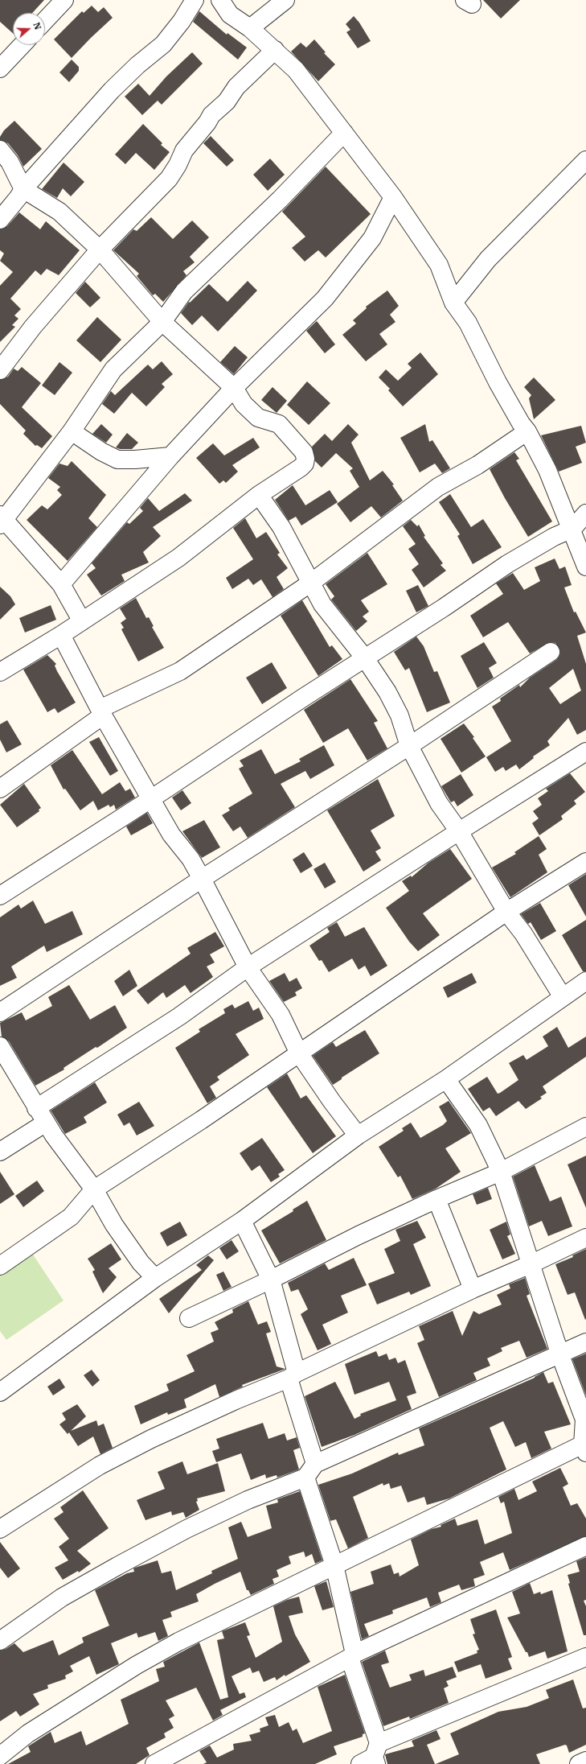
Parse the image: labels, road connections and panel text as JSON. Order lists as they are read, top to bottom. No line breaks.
{"north":"right"}
